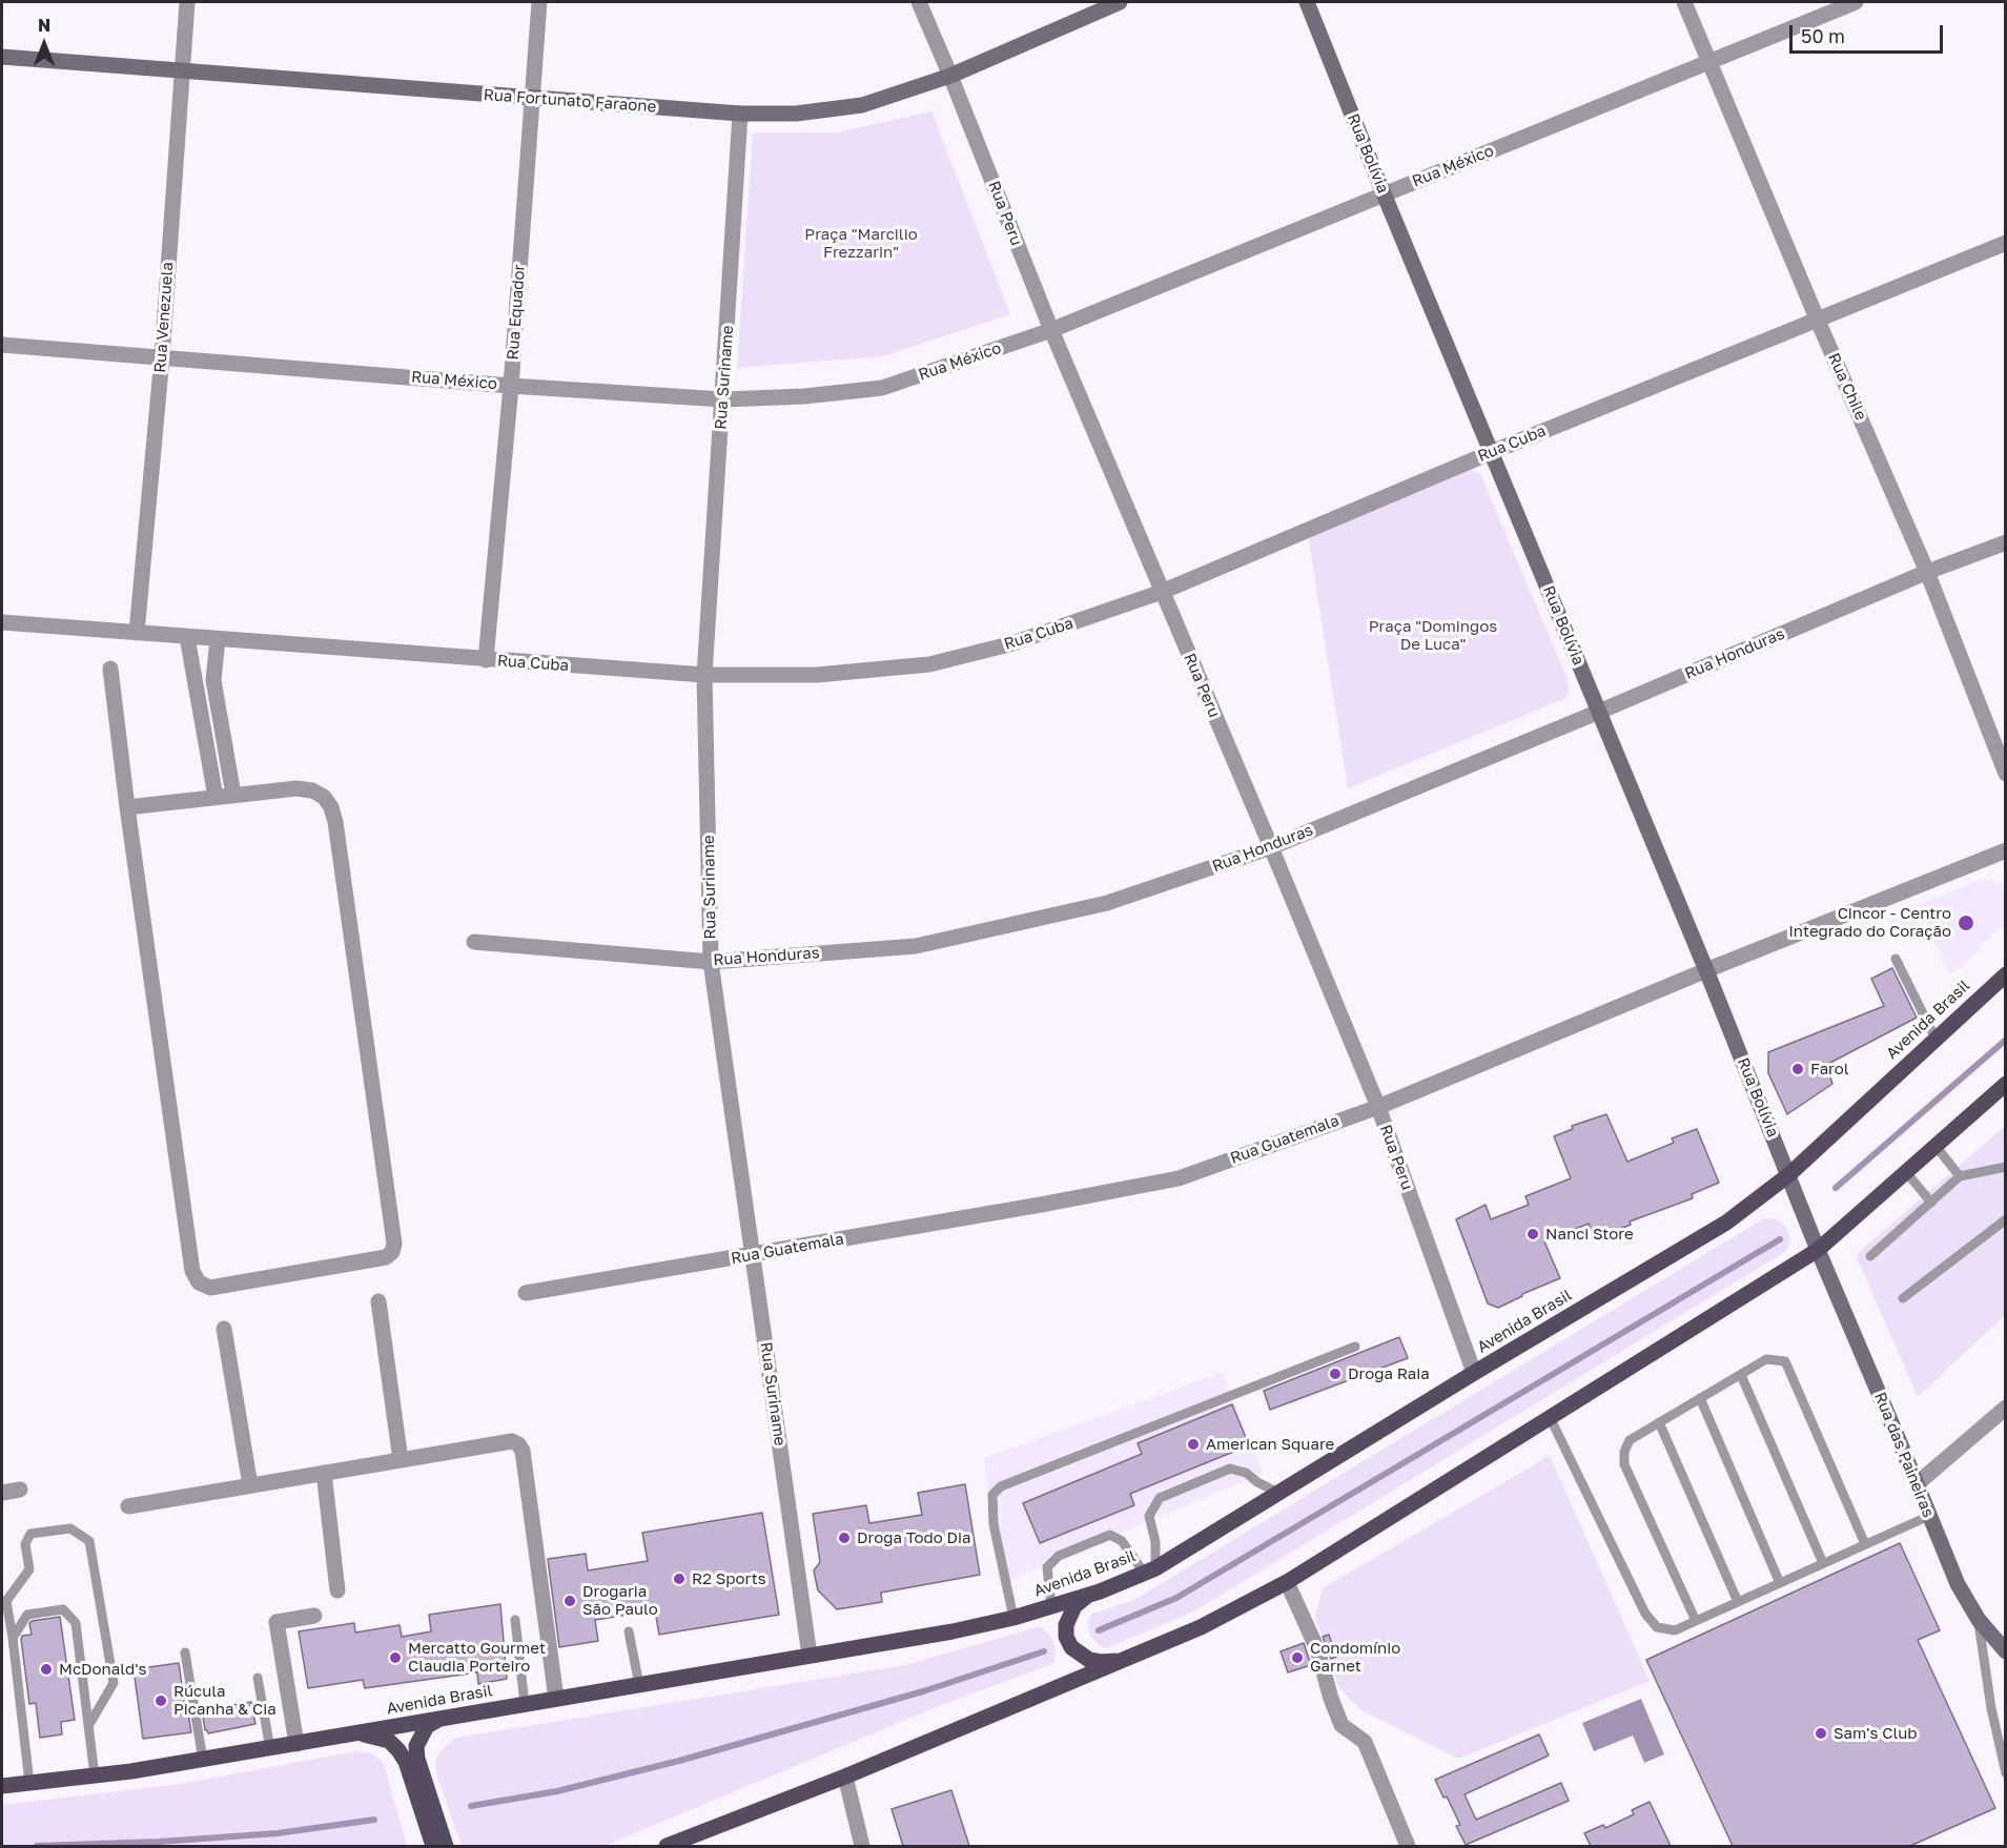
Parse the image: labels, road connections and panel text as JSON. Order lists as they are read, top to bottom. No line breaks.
{"streets":{"main road":["Rua Fortunato Faraone","Rua Bolívia","Avenida Brasil","Rua das Paineiras"],"street":["Rua México","Rua Peru","Rua Equador","Rua Venezuela","Rua Suriname","Rua Chile","Rua Cuba","Rua Honduras","Rua Guatemala"]},"crossings":[["Rua Fortunato Faraone","Rua Peru"],["Rua Fortunato Faraone","Rua Equador"],["Rua Fortunato Faraone","Rua Venezuela"],["Rua Fortunato Faraone","Rua Suriname"],["Rua Bolívia","Rua México"],["Rua Bolívia","Rua Cuba"],["Rua Bolívia","Rua Honduras"],["Rua Bolívia","Avenida Brasil"],["Rua Bolívia","Rua Guatemala"],["Rua Bolívia","Rua das Paineiras"],["Rua México","Rua Peru"],["Rua México","Rua Equador"],["Rua México","Rua Venezuela"],["Rua México","Rua Suriname"],["Rua México","Rua Chile"],["Rua Peru","Rua Cuba"],["Rua Peru","Rua Honduras"],["Rua Peru","Avenida Brasil"],["Rua Peru","Rua Guatemala"],["Rua Equador","Rua Cuba"],["Rua Venezuela","Rua Cuba"],["Rua Suriname","Rua Cuba"],["Rua Suriname","Rua Honduras"],["Rua Suriname","Avenida Brasil"],["Rua Suriname","Rua Guatemala"],["Rua Chile","Rua Cuba"],["Rua Chile","Rua Honduras"]],"parks":["Praça \"Marcilio Frezzarin\"","Praça \"Domingos De Luca\""],"places":["Cincor - Centro Integrado do Coração","Farol","Nanci Store","Droga Raia","American Square","Droga Todo Dia","R2 Sports","Drogaria São Paulo","Mercatto Gourmet Claudia Porteiro","Condomínio Garnet","McDonald's","Rúcula Picanha & Cia","Sam's Club"],"scale_bar":"50 m","north":"top"}
